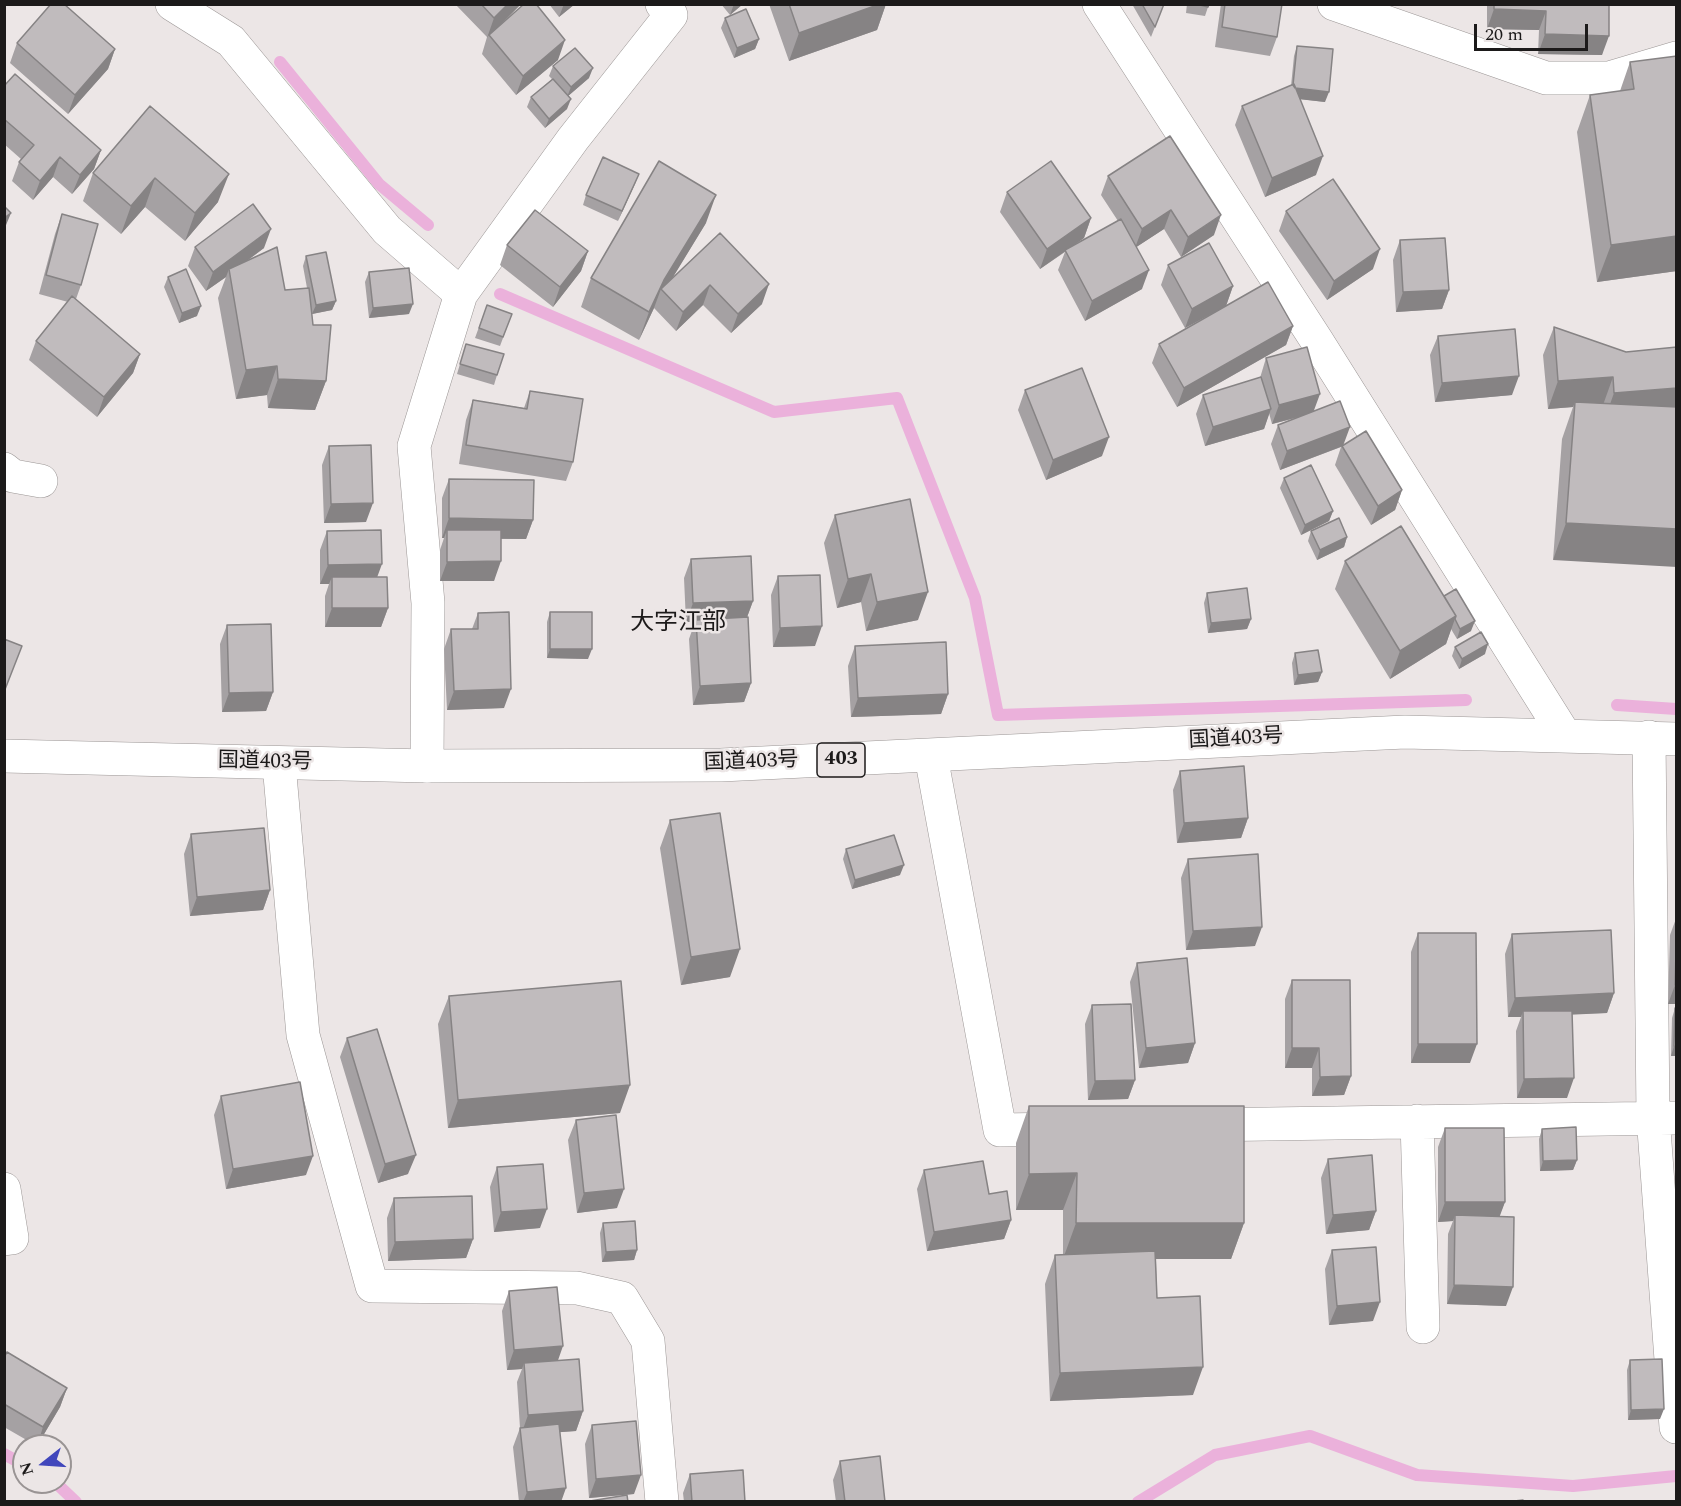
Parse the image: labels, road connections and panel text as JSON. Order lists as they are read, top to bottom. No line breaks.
{"streets":{"main road":["国道403号","403"]},"districts":["大字江部"],"scale_bar":"20 m","north":"left"}
